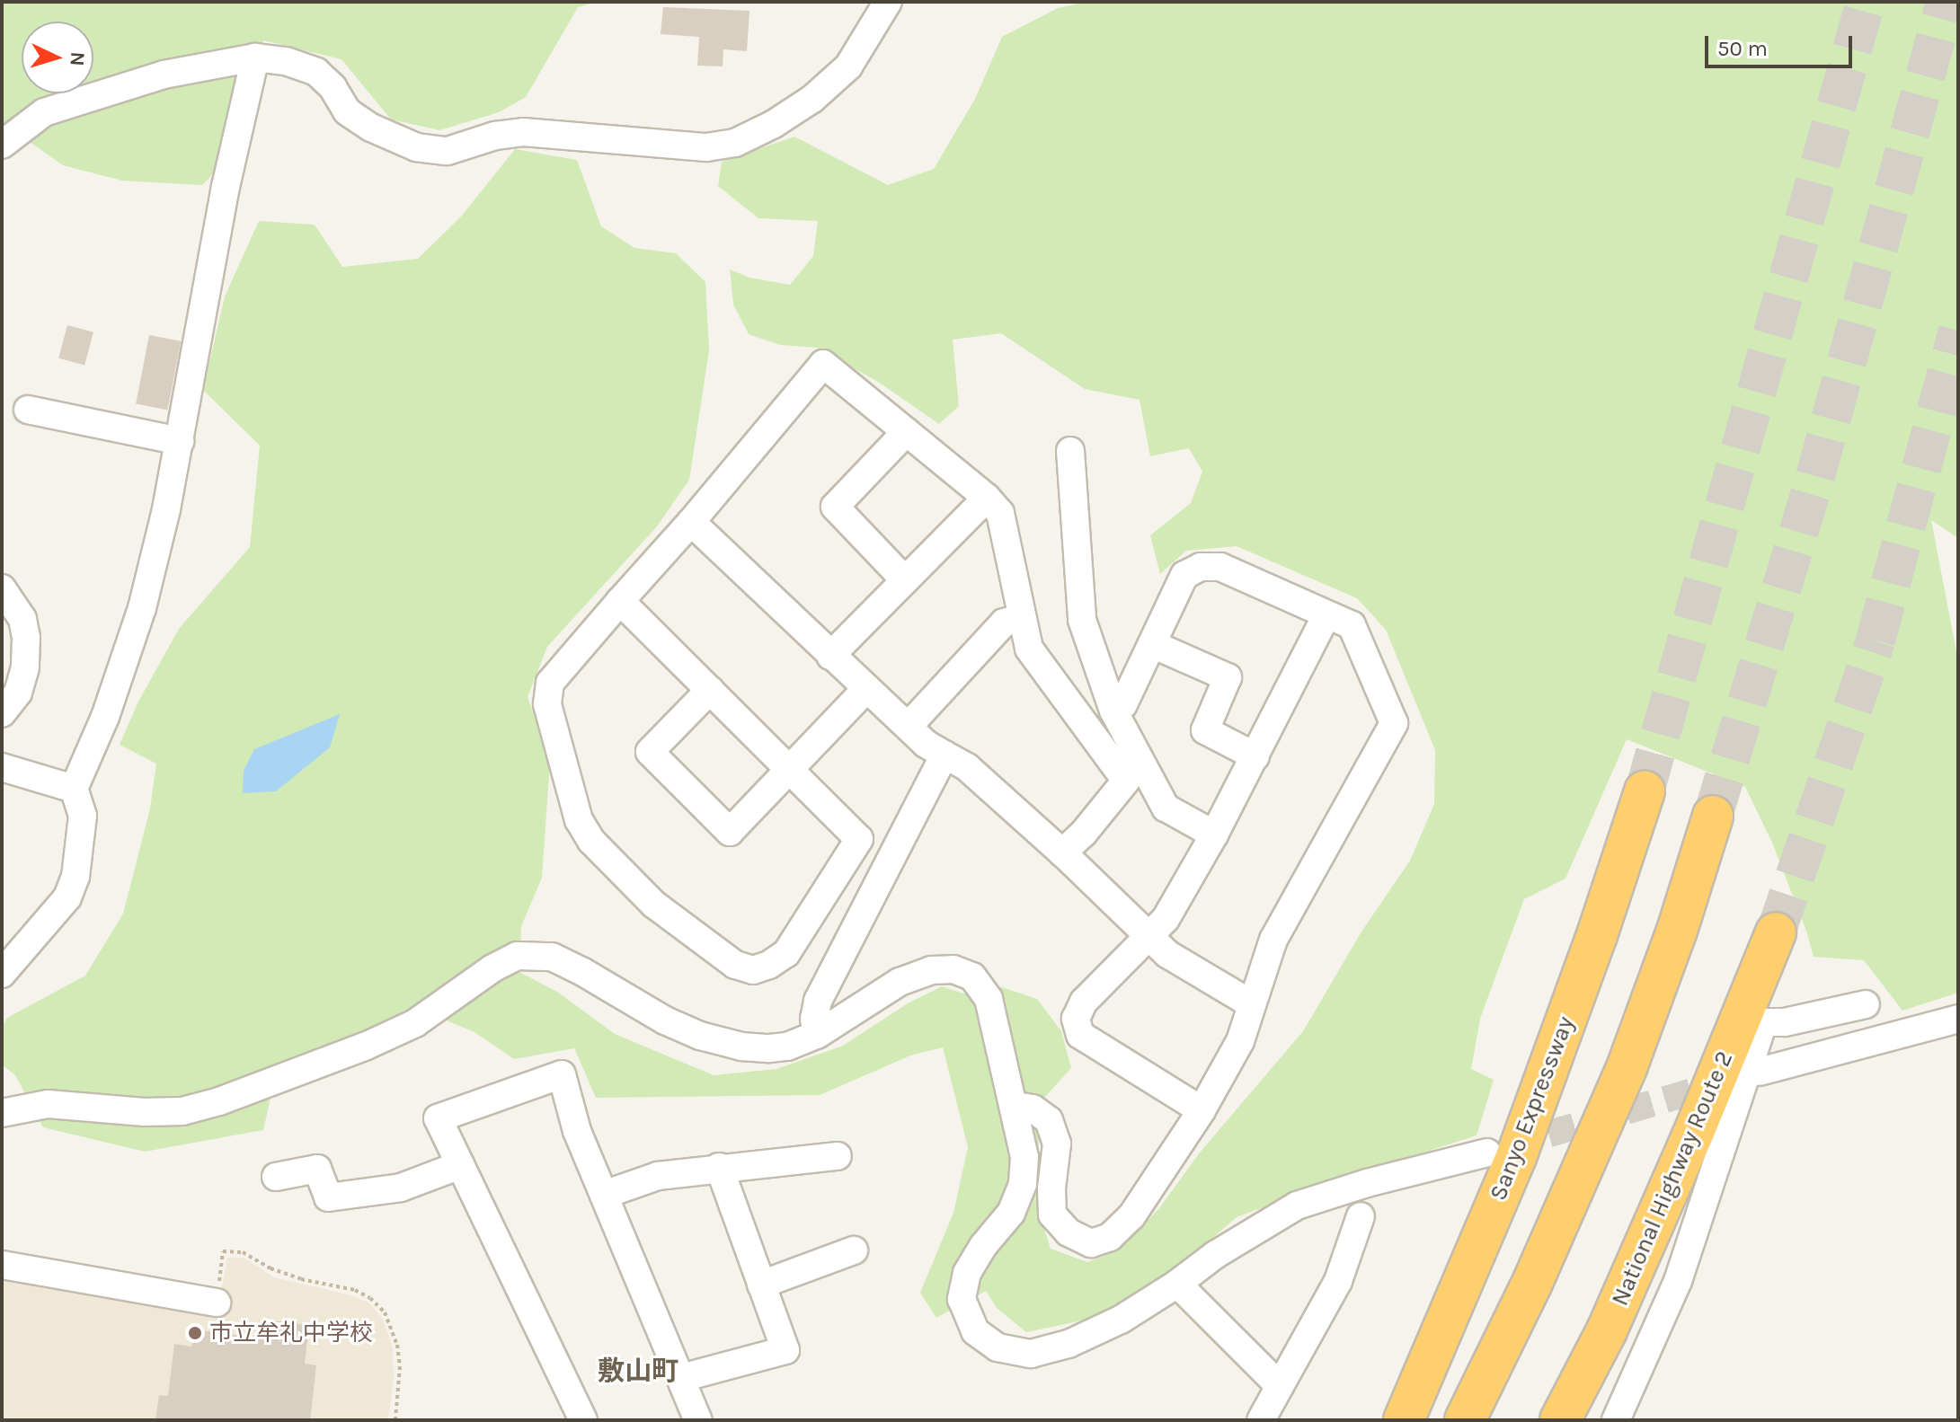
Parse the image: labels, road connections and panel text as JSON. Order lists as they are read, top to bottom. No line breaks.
{"streets":{"highway":["Sanyo Expressway","National Highway Route 2"]},"districts":["敷山町"],"places":["市立牟礼中学校"],"scale_bar":"50 m","north":"right"}
